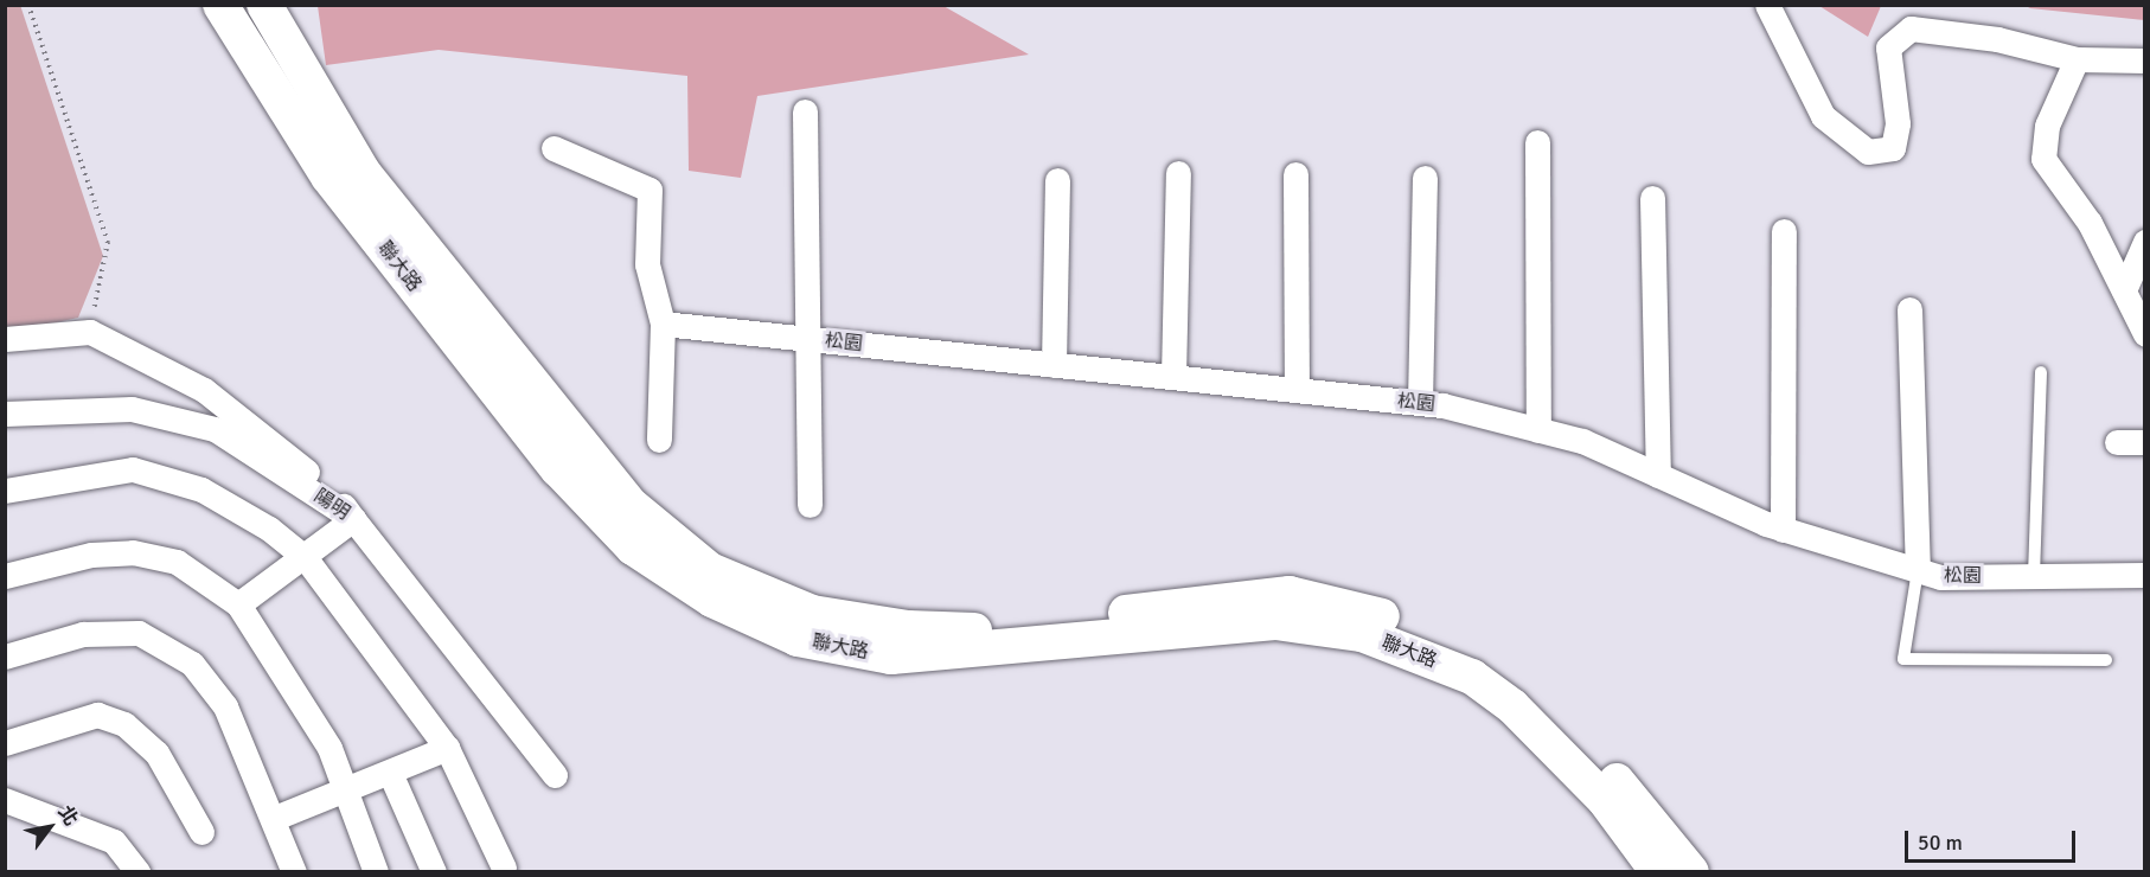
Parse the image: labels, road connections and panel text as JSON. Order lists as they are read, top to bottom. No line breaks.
{"streets":{"street":["聯大路","松園","陽明"]},"scale_bar":"50 m","north":"top right"}
